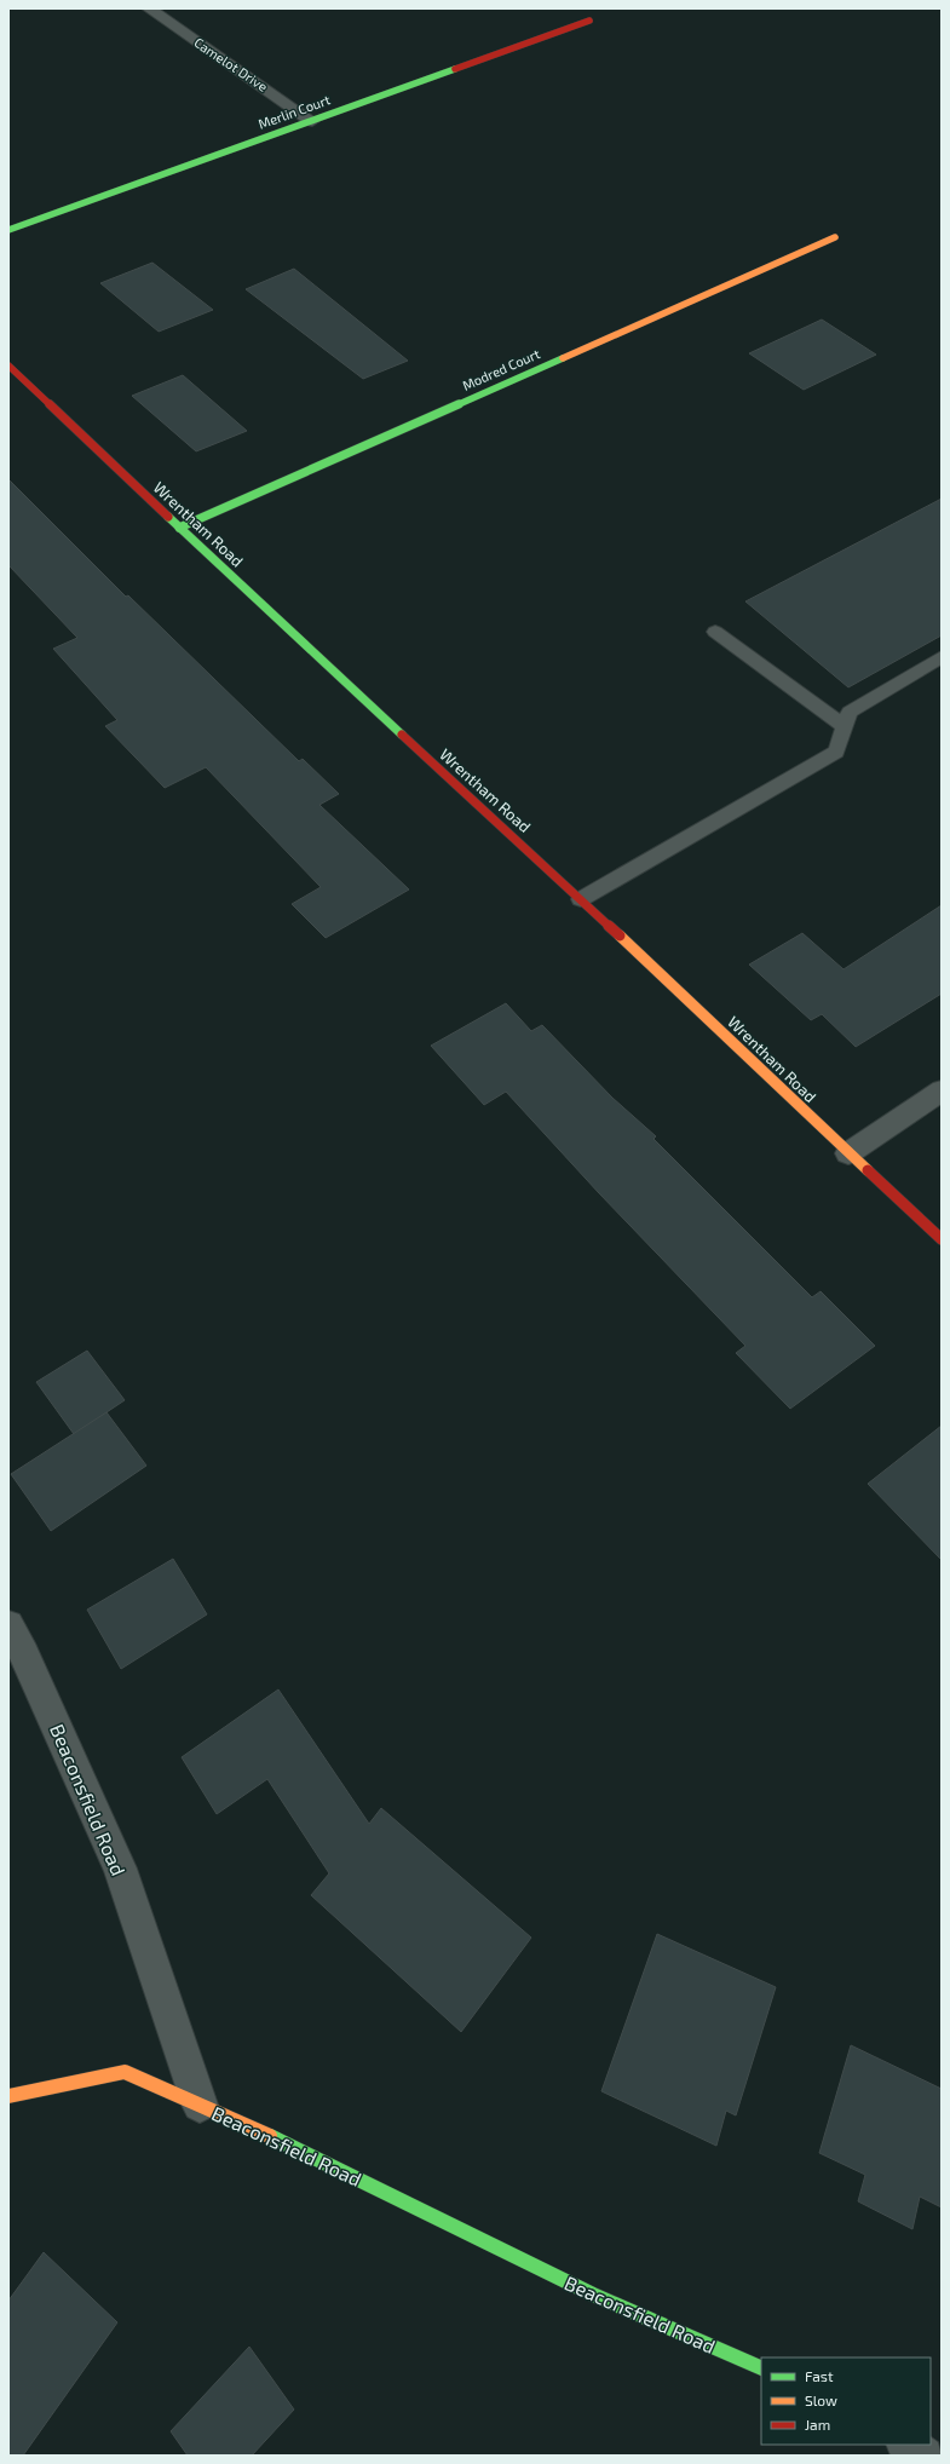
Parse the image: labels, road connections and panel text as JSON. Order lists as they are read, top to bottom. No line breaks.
{"streets":{"street":["Camelot Drive","Merlin Court","Modred Court","Wrentham Road","Beaconsfield Road"]},"crossings":[["Camelot Drive","Merlin Court"],["Modred Court","Wrentham Road"]],"legend":["Fast","Slow","Jam"]}
